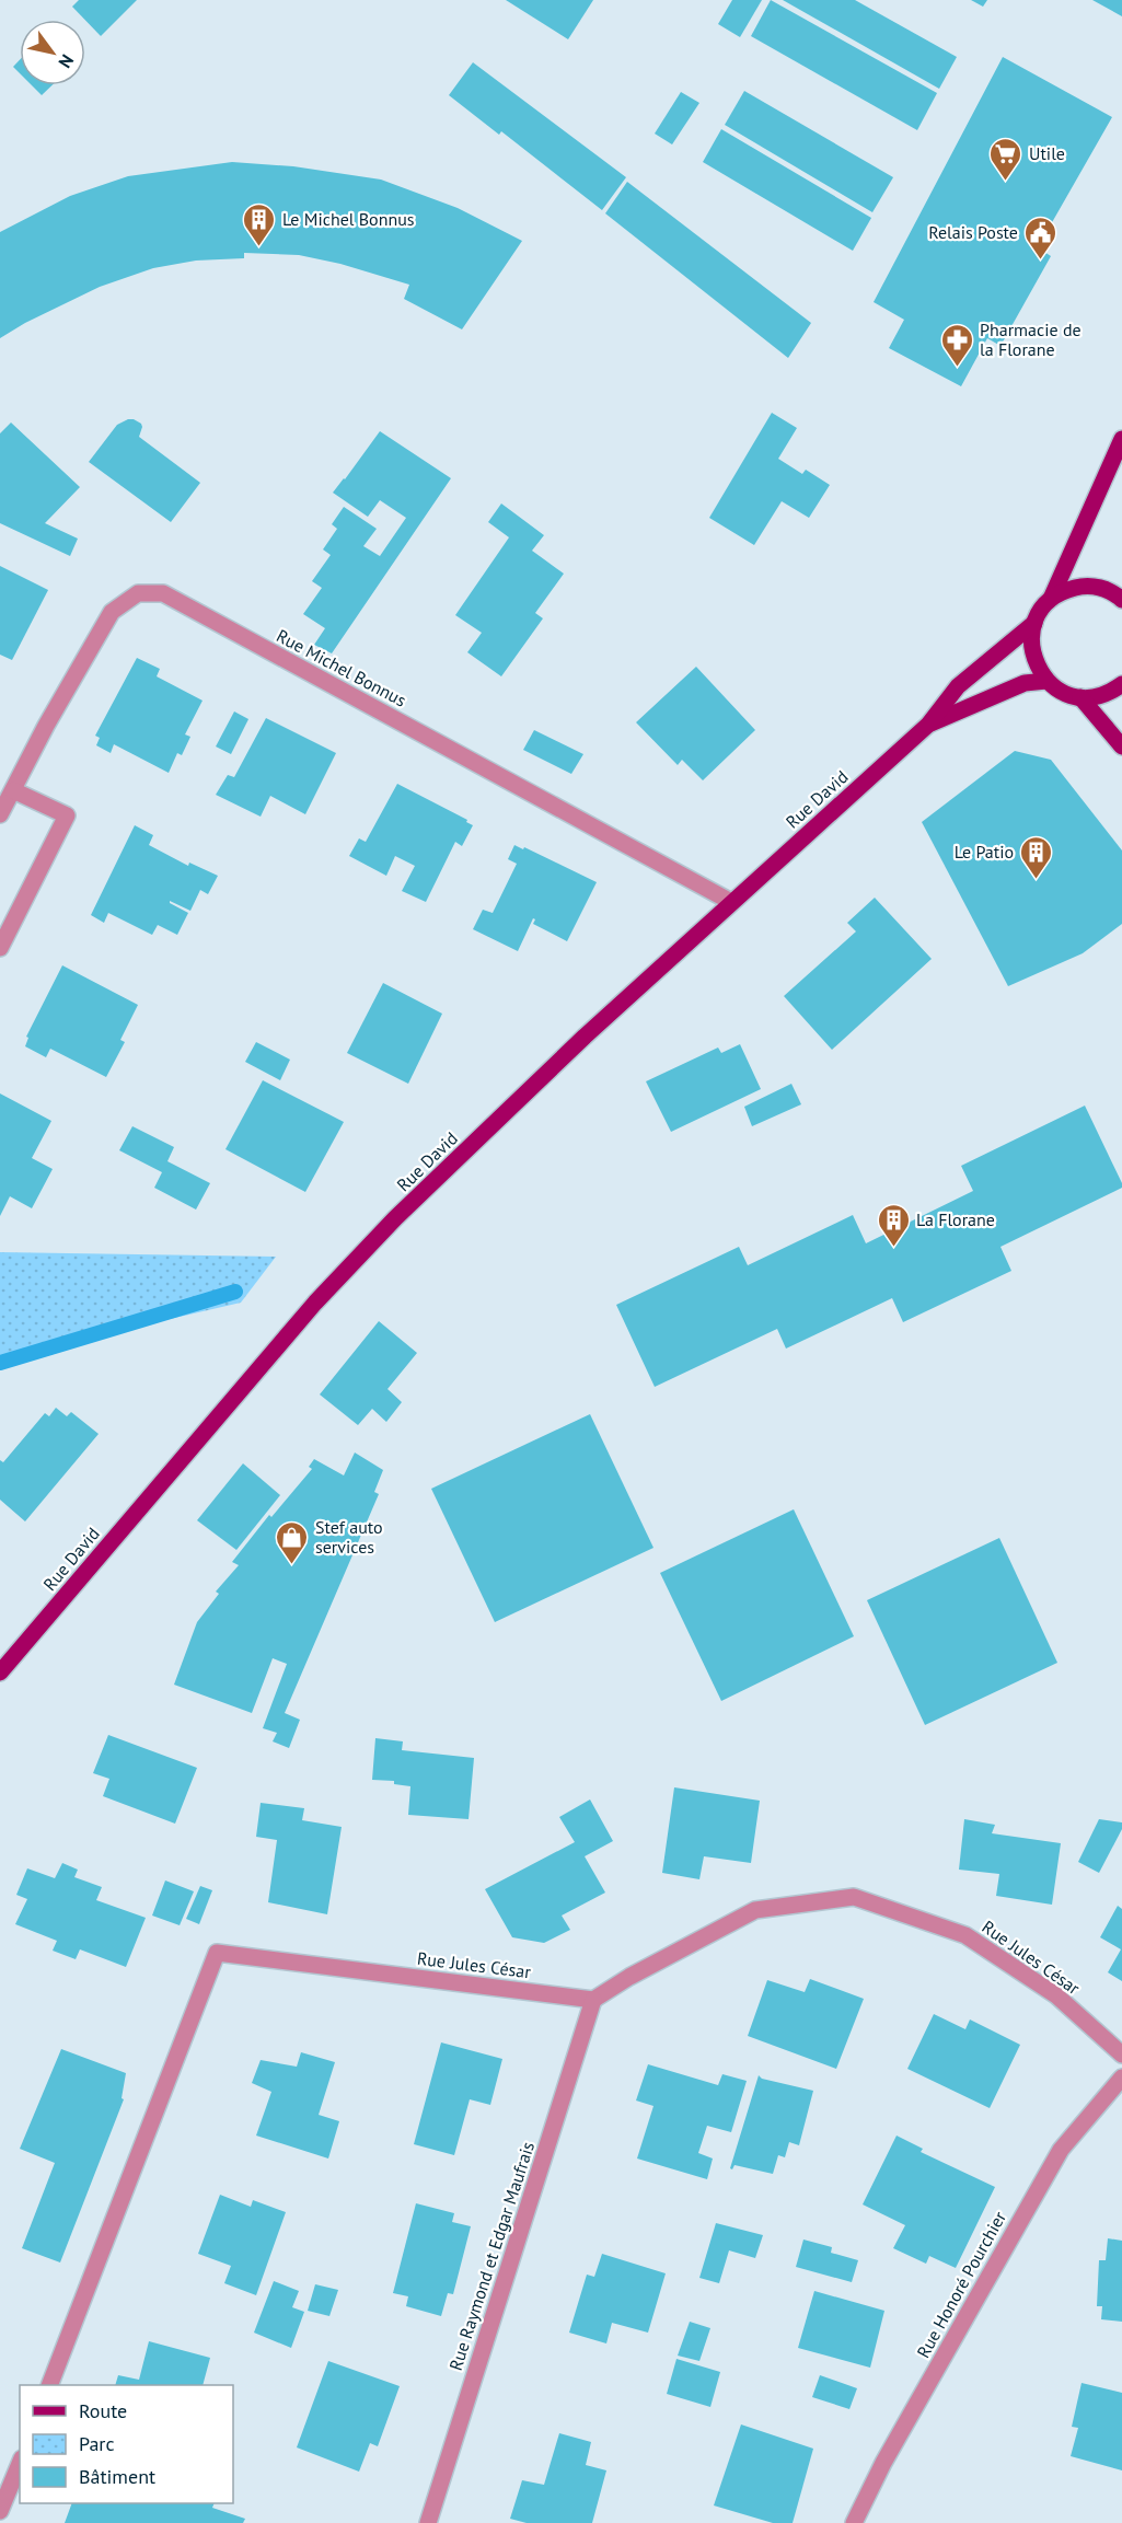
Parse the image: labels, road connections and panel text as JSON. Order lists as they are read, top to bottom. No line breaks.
{"streets":{"main road":["Rue David"],"street":["Rue Michel Bonnus","Rue Jules César","Rue Raymond et Edgar Maufrais","Rue Honoré Pourchier"]},"crossings":[["Rue Michel Bonnus","Rue David"],["Rue Jules César","Rue Raymond et Edgar Maufrais"]],"places":{"supermarket":["Utile"],"building":["Le Michel Bonnus","Le Patio","La Florane"],"public building":["Relais Poste"],"pharmacy":["Pharmacie de la Florane"],"shop":["Stef auto services"]},"legend":["Route","Parc","Bâtiment"],"north":"bottom right"}
